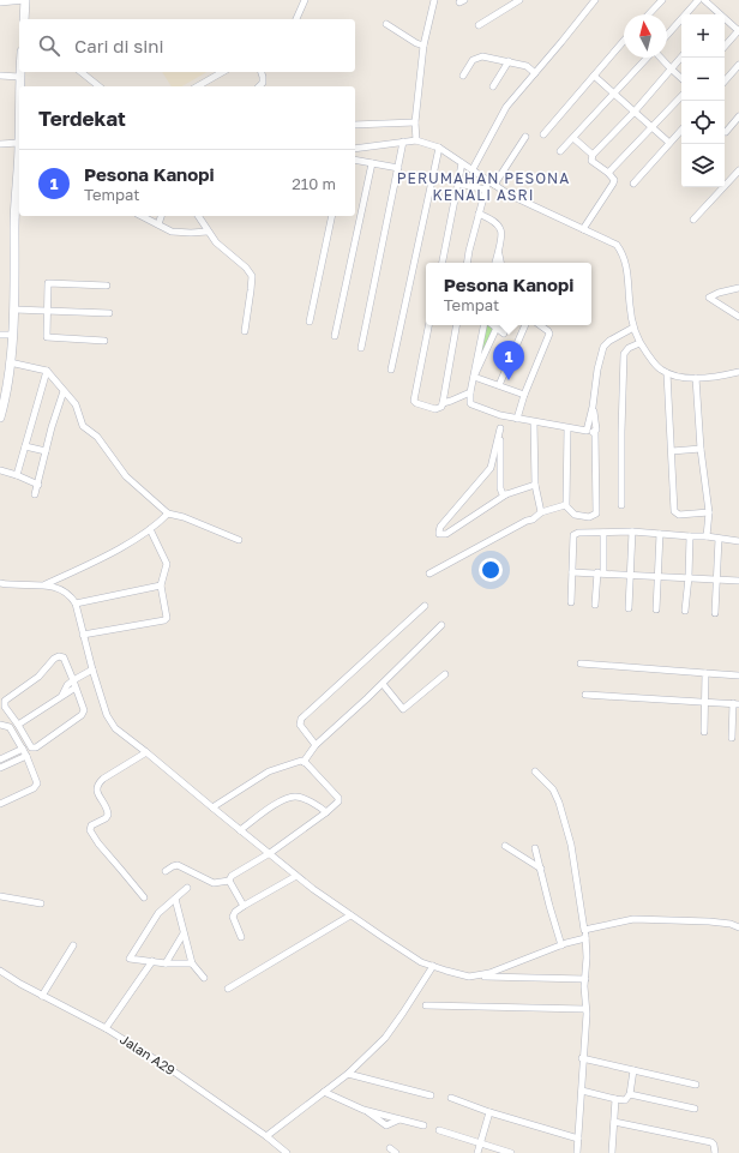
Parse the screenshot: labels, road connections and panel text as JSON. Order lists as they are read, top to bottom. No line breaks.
{"streets":{"street":["Jalan A29"]},"districts":["PERUMAHAN PESONA KENALI ASRI"],"north":"top","page":{"map_buttons":["+","−"],"search":"Cari di sini","heading":"Terdekat","list":[{"mark":"1","name":"Pesona Kanopi","note":"Tempat","value":"210 m"}],"popup":["Pesona Kanopi","Tempat"],"pins":"1"}}
